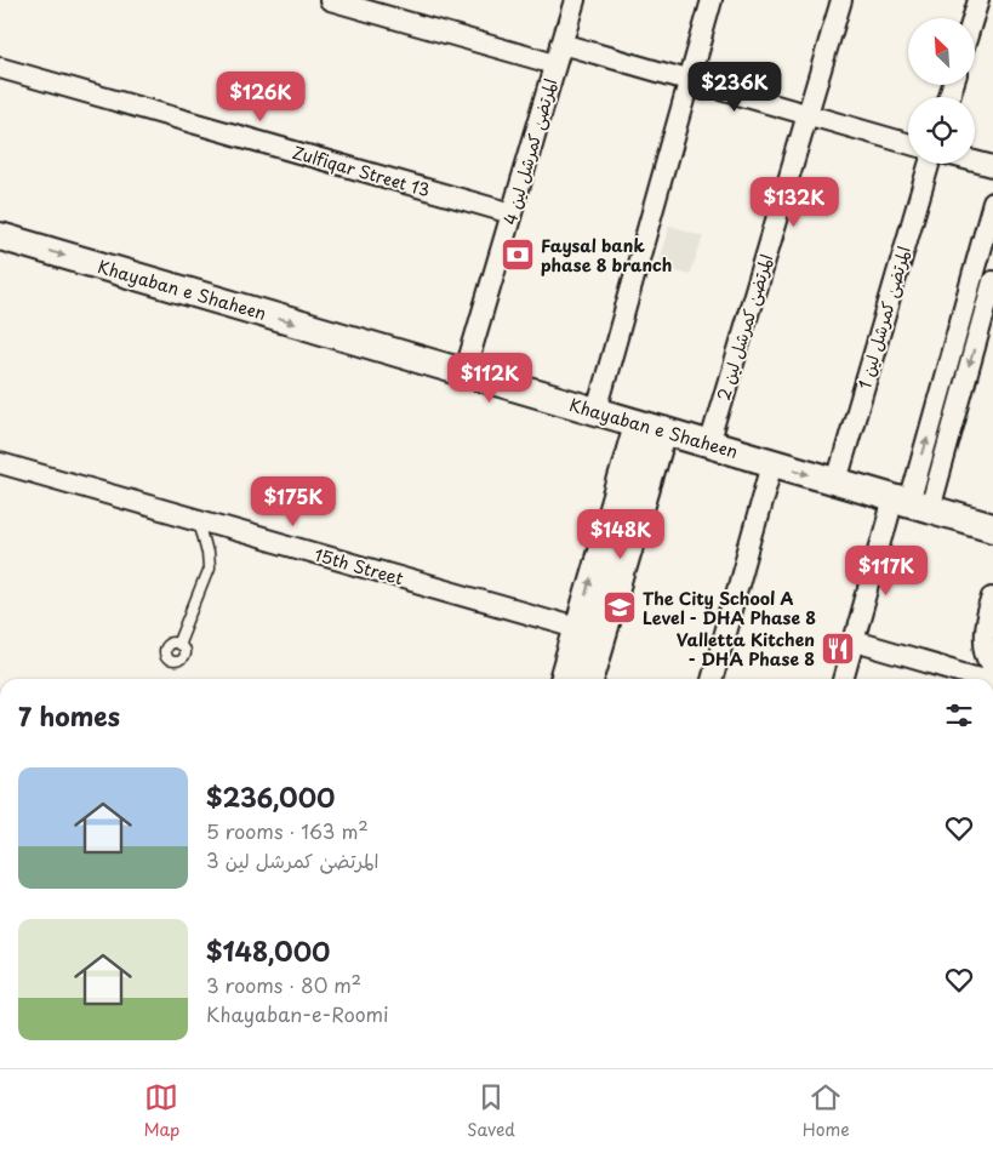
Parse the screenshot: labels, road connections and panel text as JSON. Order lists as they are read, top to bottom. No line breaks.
{"streets":{"main road":["Khayaban e Shaheen"],"street":["المرتضیٰ کمرشل لین 4","Zulfiqar Street 13","المرتضیٰ کمرشل لین 1","المرتضیٰ کمرشل لین 2","15th Street"]},"crossings":[["المرتضیٰ کمرشل لین 4","Zulfiqar Street 13"],["المرتضیٰ کمرشل لین 4","Khayaban e Shaheen"],["Khayaban e Shaheen","المرتضیٰ کمرشل لین 1"],["Khayaban e Shaheen","المرتضیٰ کمرشل لین 2"]],"one_way":["Khayaban e Shaheen"],"places":{"bank":["Faysal bank phase 8 branch"],"school or university":["The City School A Level - DHA Phase 8"],"restaurant":["Valletta Kitchen - DHA Phase 8"]},"north":"top left","page":{"price":["$236K","$126K","$132K","$112K","$175K","$148K","$117K"],"heading":"7 homes","list":[{"name":"$236,000","note":"5 rooms · 163 m² · المرتضیٰ کمرشل لین 3"},{"name":"$148,000","note":"3 rooms · 80 m² · Khayaban-e-Roomi"}],"tabs":["Map","Saved","Home"]}}
